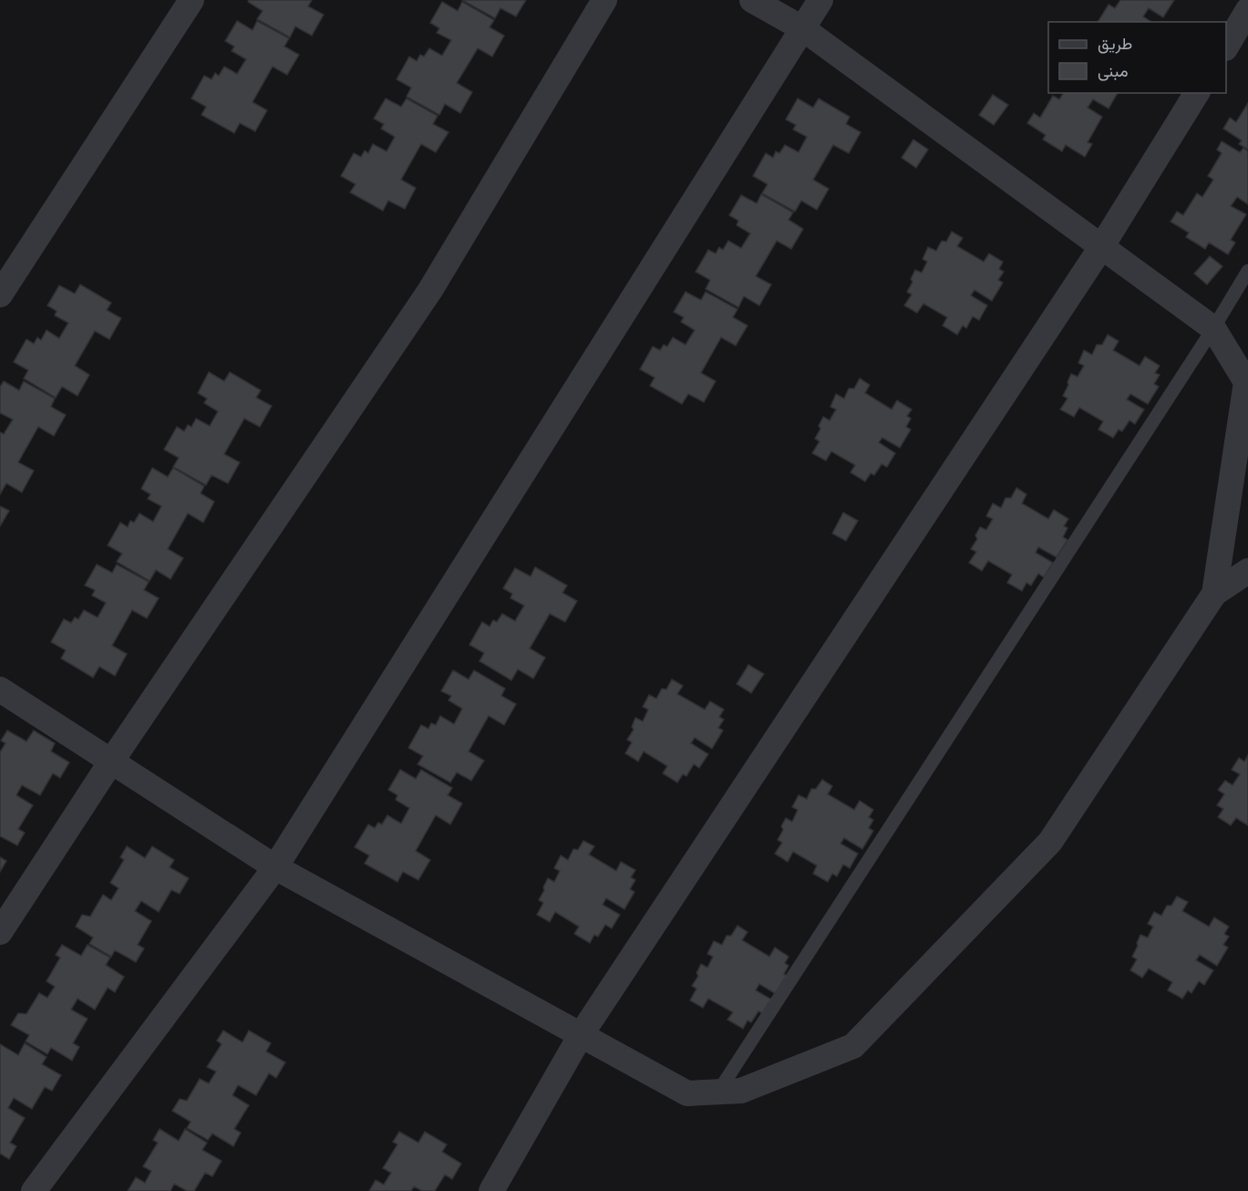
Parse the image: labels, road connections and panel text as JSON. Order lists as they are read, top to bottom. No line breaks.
{"legend":["طريق","مبنى"]}
